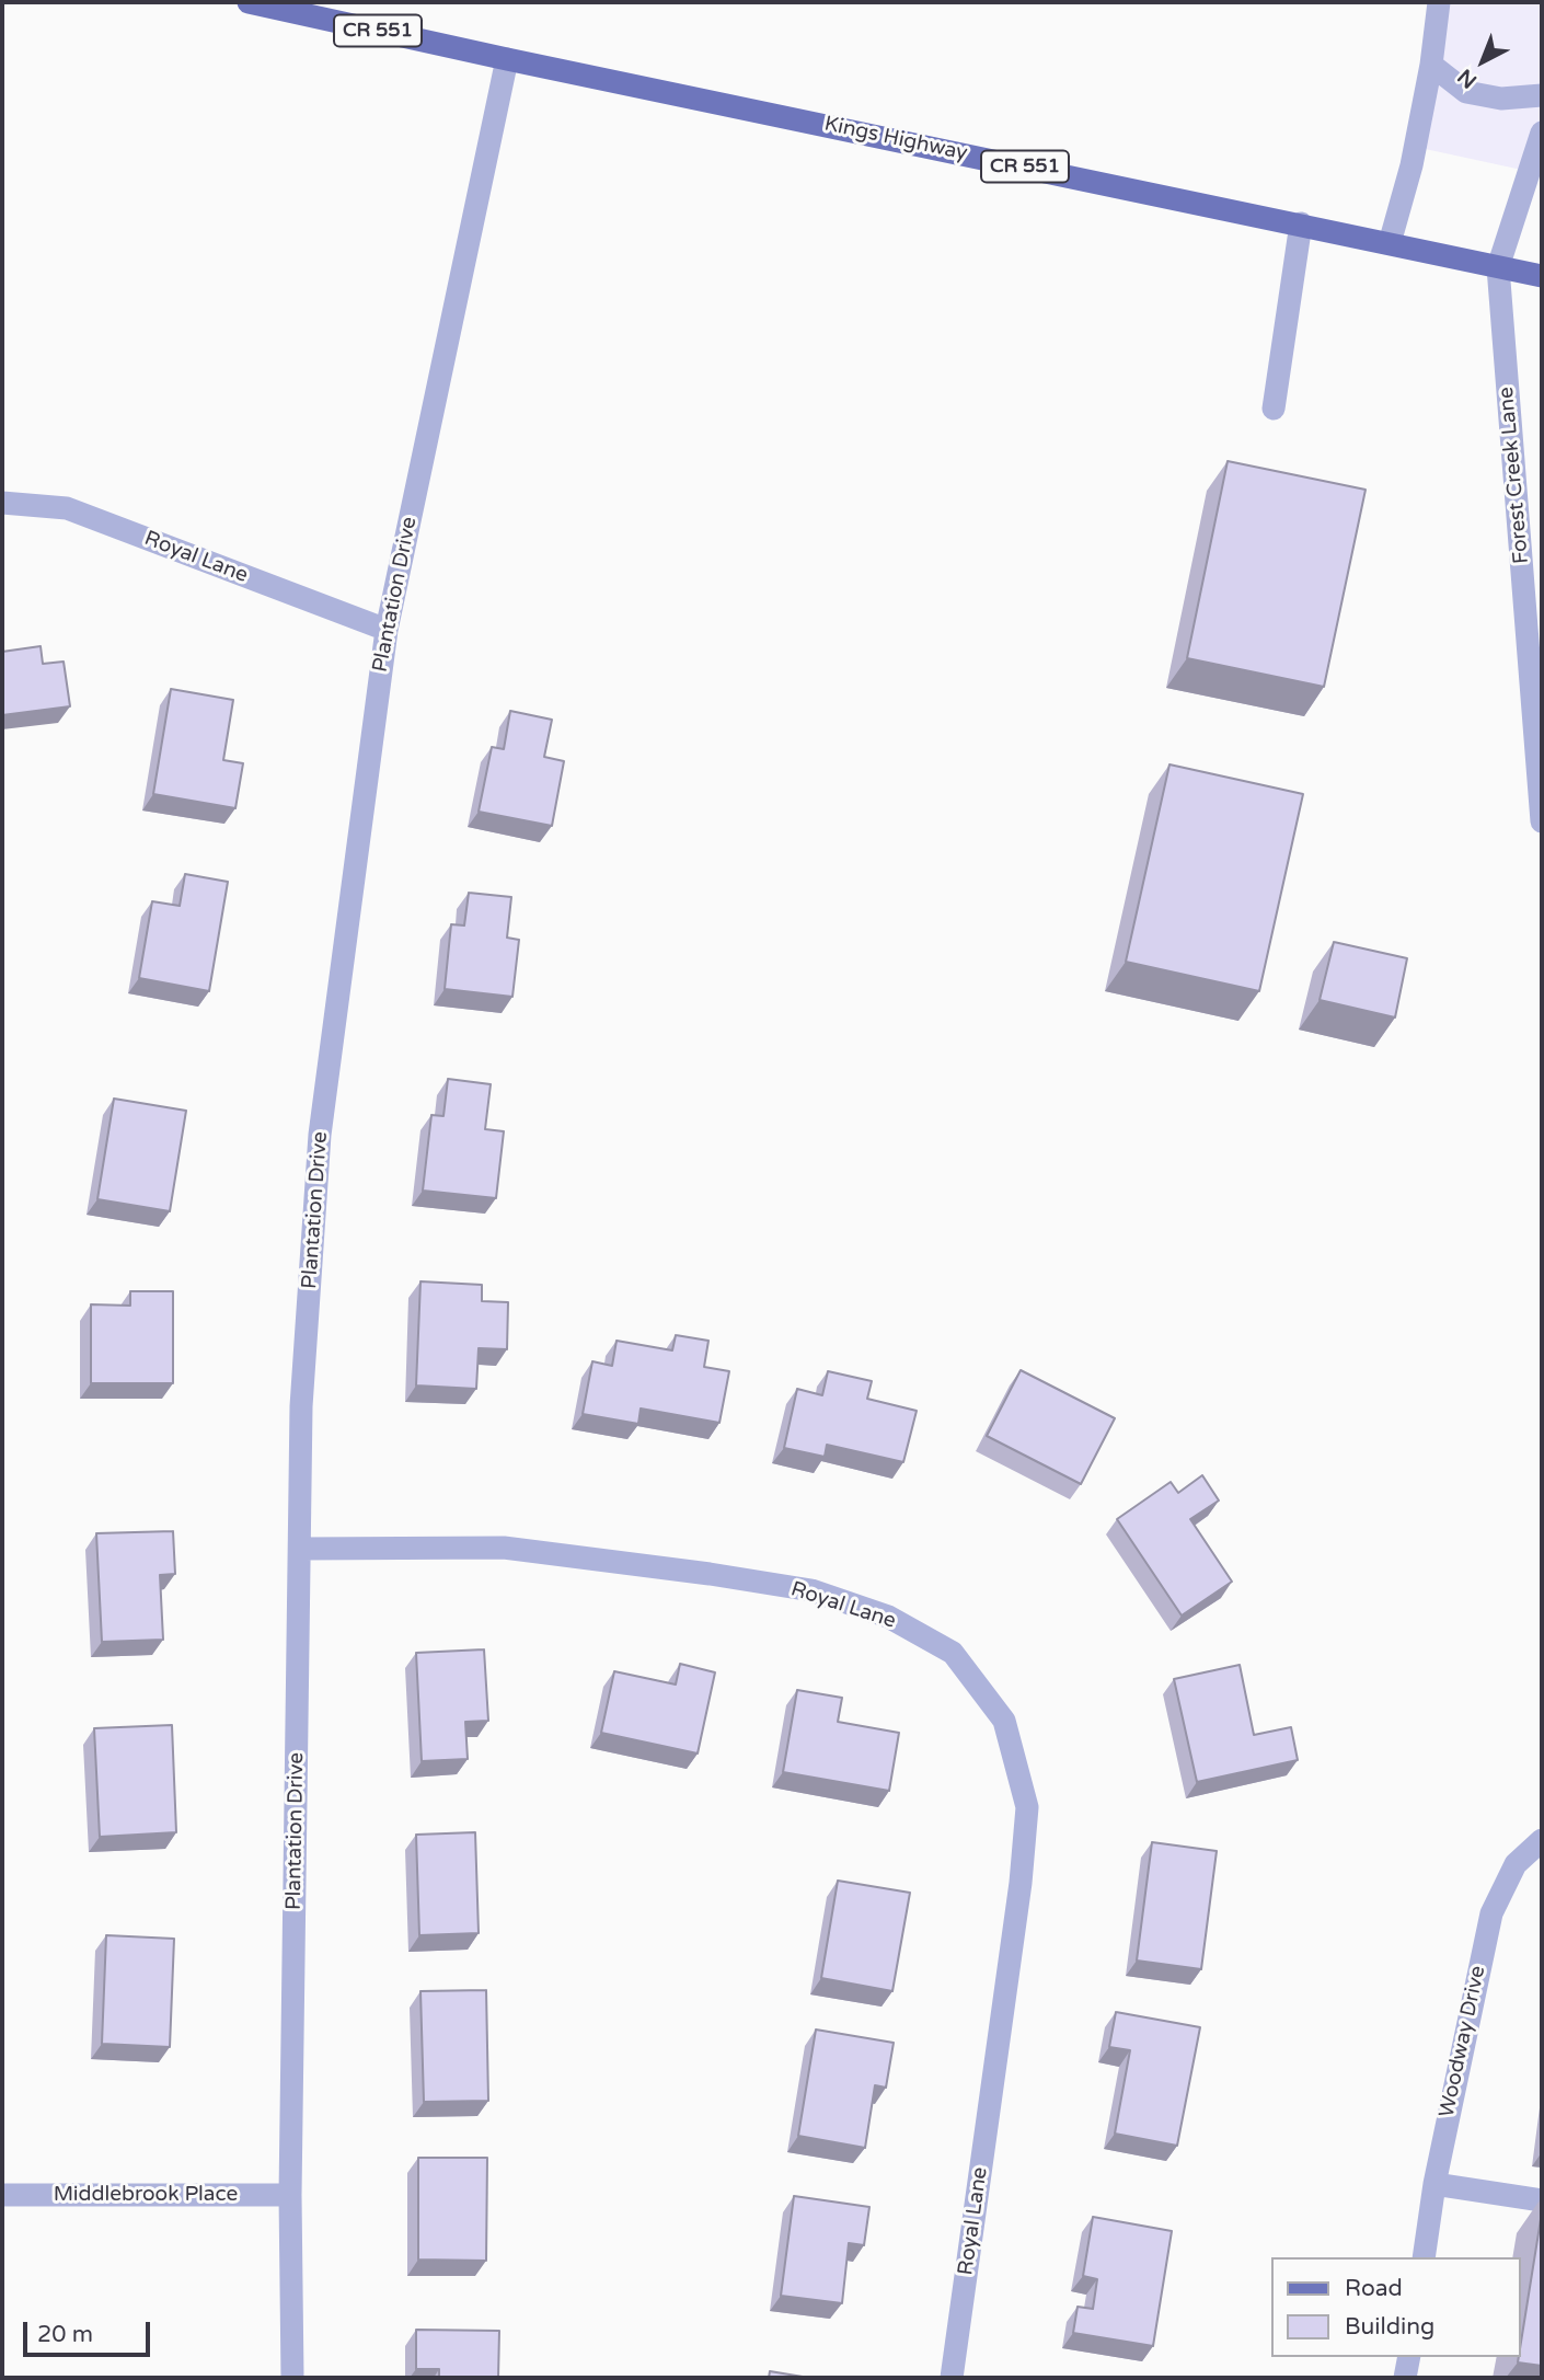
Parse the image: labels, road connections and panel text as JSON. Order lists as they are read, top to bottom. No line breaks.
{"streets":{"main road":["CR 551","Kings Highway"],"street":["Forest Creek Lane","Royal Lane","Plantation Drive","Woodway Drive","Middlebrook Place"]},"crossings":[["Kings Highway","Forest Creek Lane"],["Kings Highway","Plantation Drive"],["Royal Lane","Plantation Drive"],["Plantation Drive","Middlebrook Place"]],"legend":["Road","Building"],"scale_bar":"20 m","north":"bottom left"}
